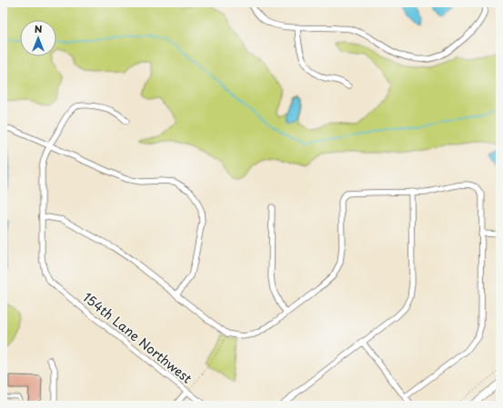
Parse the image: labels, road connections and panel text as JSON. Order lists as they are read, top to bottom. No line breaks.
{"streets":{"street":["154th Lane Northwest"]},"north":"top"}
